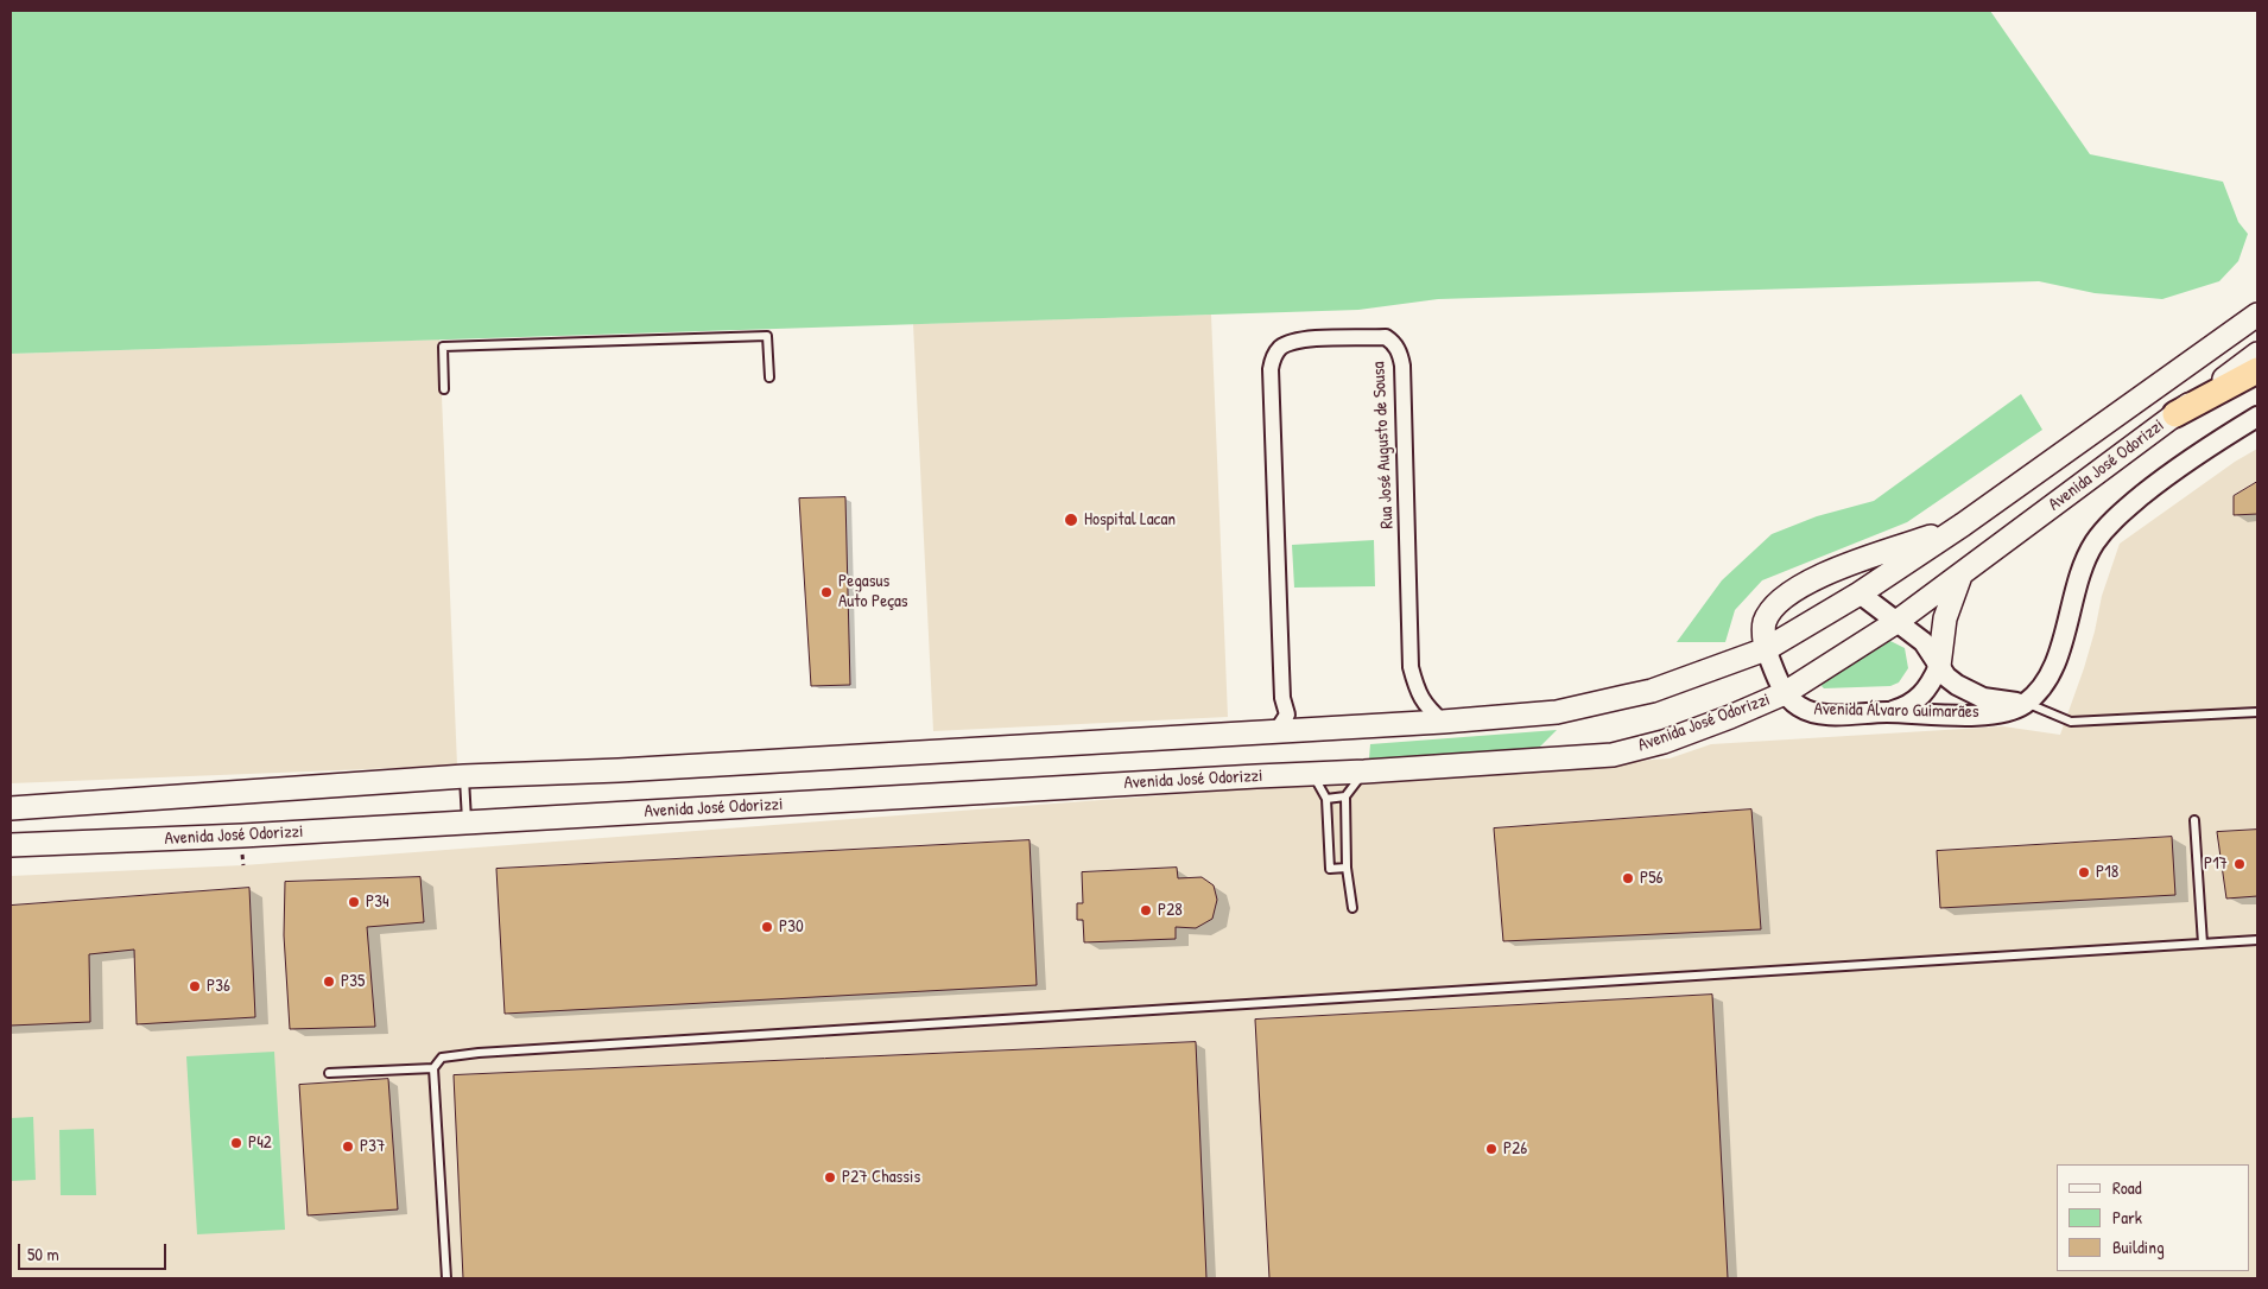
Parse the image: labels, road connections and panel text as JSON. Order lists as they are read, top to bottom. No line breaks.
{"streets":{"main road":["Avenida José Odorizzi"],"street":["Rua José Augusto de Sousa","Avenida Álvaro Guimarães"]},"crossings":[["Rua José Augusto de Sousa","Avenida José Odorizzi"],["Avenida José Odorizzi","Avenida Álvaro Guimarães"]],"places":["Hospital Lacan","Pegasus Auto Peças","P17","P18","P56","P34","P28","P30","P35","P36","P42","P37","P26","P27 Chassis"],"legend":["Road","Park","Building"],"scale_bar":"50 m"}
